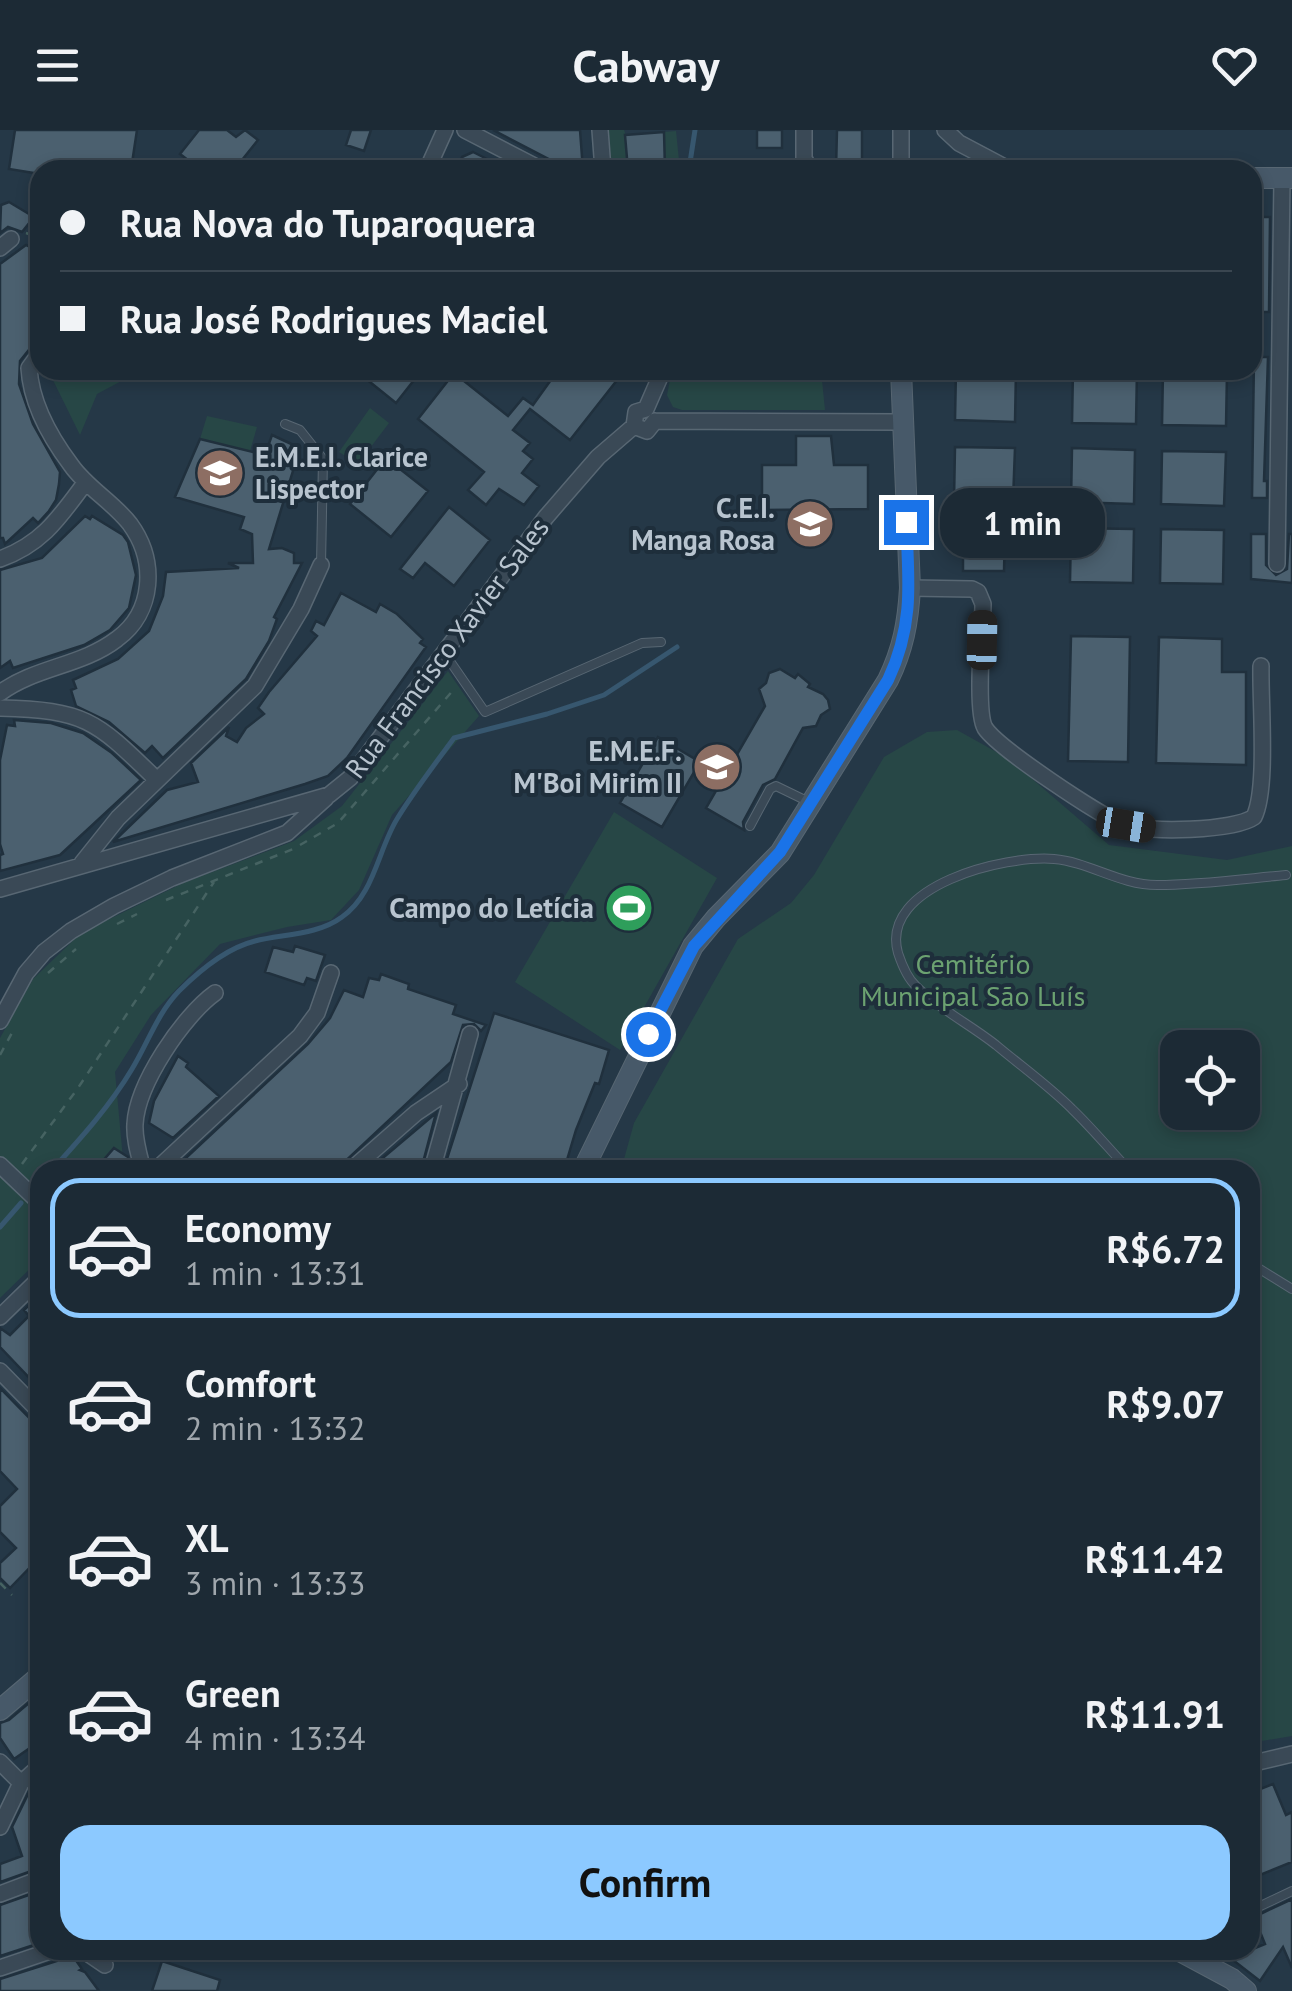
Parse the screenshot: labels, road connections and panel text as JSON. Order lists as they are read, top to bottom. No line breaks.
{"streets":{"street":["Rua Francisco Xavier Sales"]},"parks":["Cemitério Municipal São Luís"],"places":{"school or university":["E.M.E.I. Clarice Lispector","C.E.I. Manga Rosa","E.M.E.F. M'Boi Mirim II"],"sports":["Campo do Letícia"]},"page":{"header":"Cabway","banner":["Rua Nova do Tuparoquera","Rua José Rodrigues Maciel"],"bubble":"1 min","list":[{"name":"Economy","note":"1 min · 13:31","value":"R$6.72"},{"name":"Comfort","note":"2 min · 13:32","value":"R$9.07"},{"name":"XL","note":"3 min · 13:33","value":"R$11.42"},{"name":"Green","note":"4 min · 13:34","value":"R$11.91"}],"buttons":"Confirm"}}
